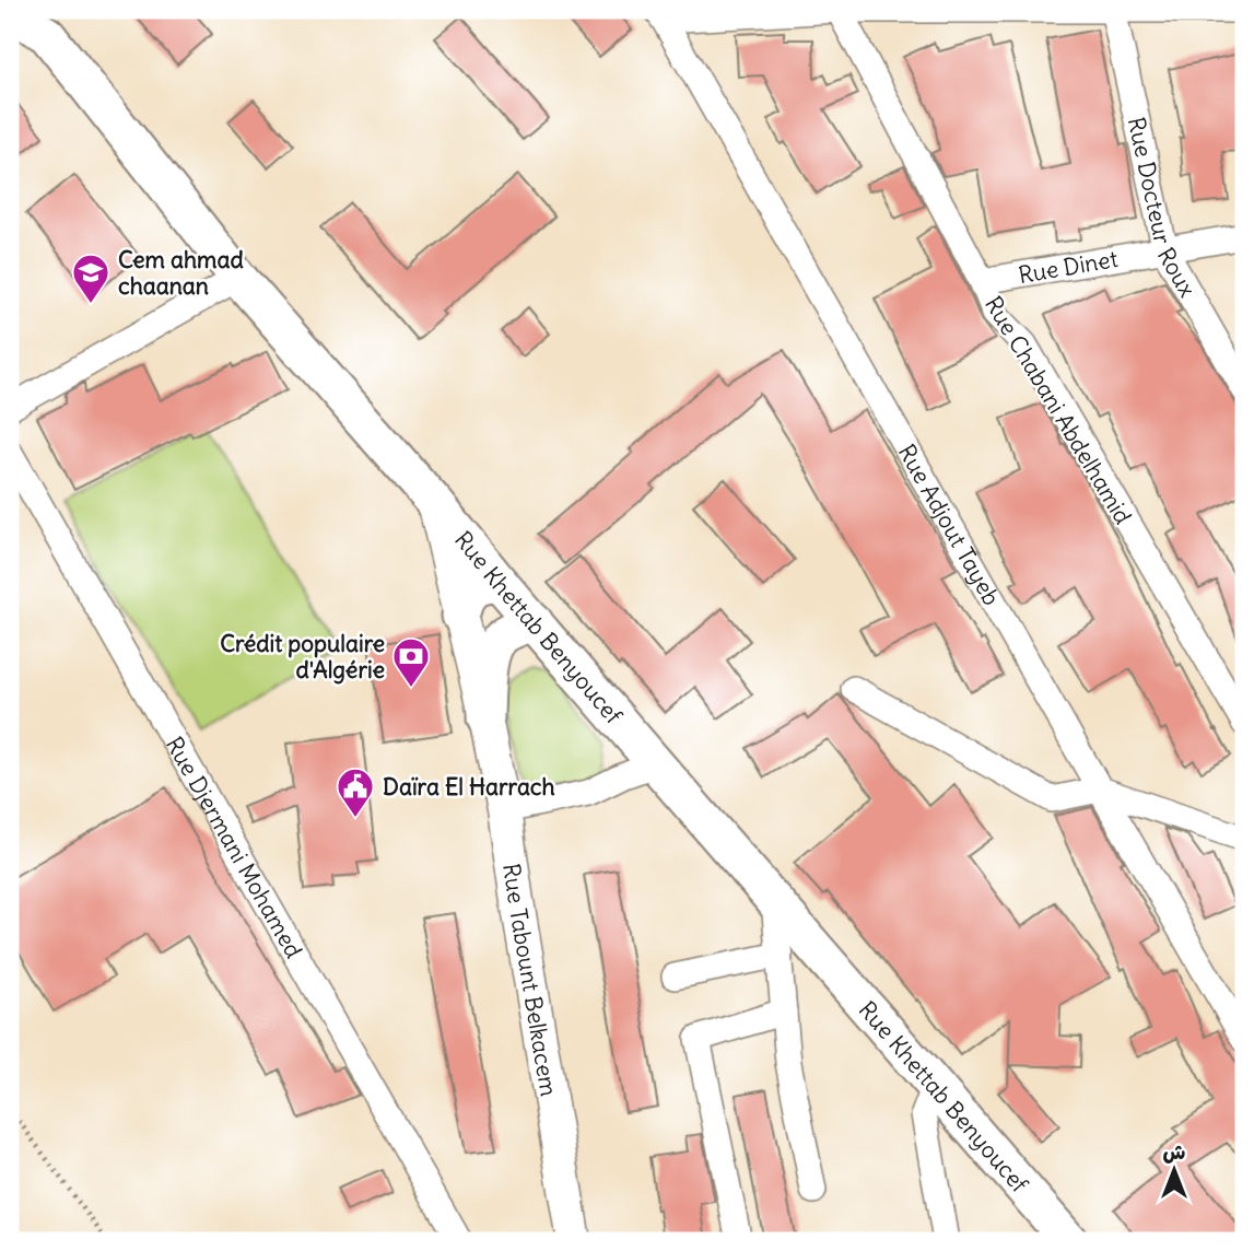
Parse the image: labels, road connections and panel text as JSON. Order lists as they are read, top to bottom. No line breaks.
{"streets":{"main road":["Rue Khettab Benyoucef"],"street":["Rue Docteur Roux","Rue Dinet","Rue Chabani Abdelhamid","Rue Adjout Tayeb","Rue Djermani Mohamed","Rue Tabount Belkacem"]},"crossings":[["Rue Docteur Roux","Rue Dinet"],["Rue Dinet","Rue Chabani Abdelhamid"],["Rue Khettab Benyoucef","Rue Tabount Belkacem"]],"places":{"school or university":["Cem ahmad chaanan"],"bank":["Crédit populaire d'Algérie"],"public building":["Daïra El Harrach"]},"north":"top"}
